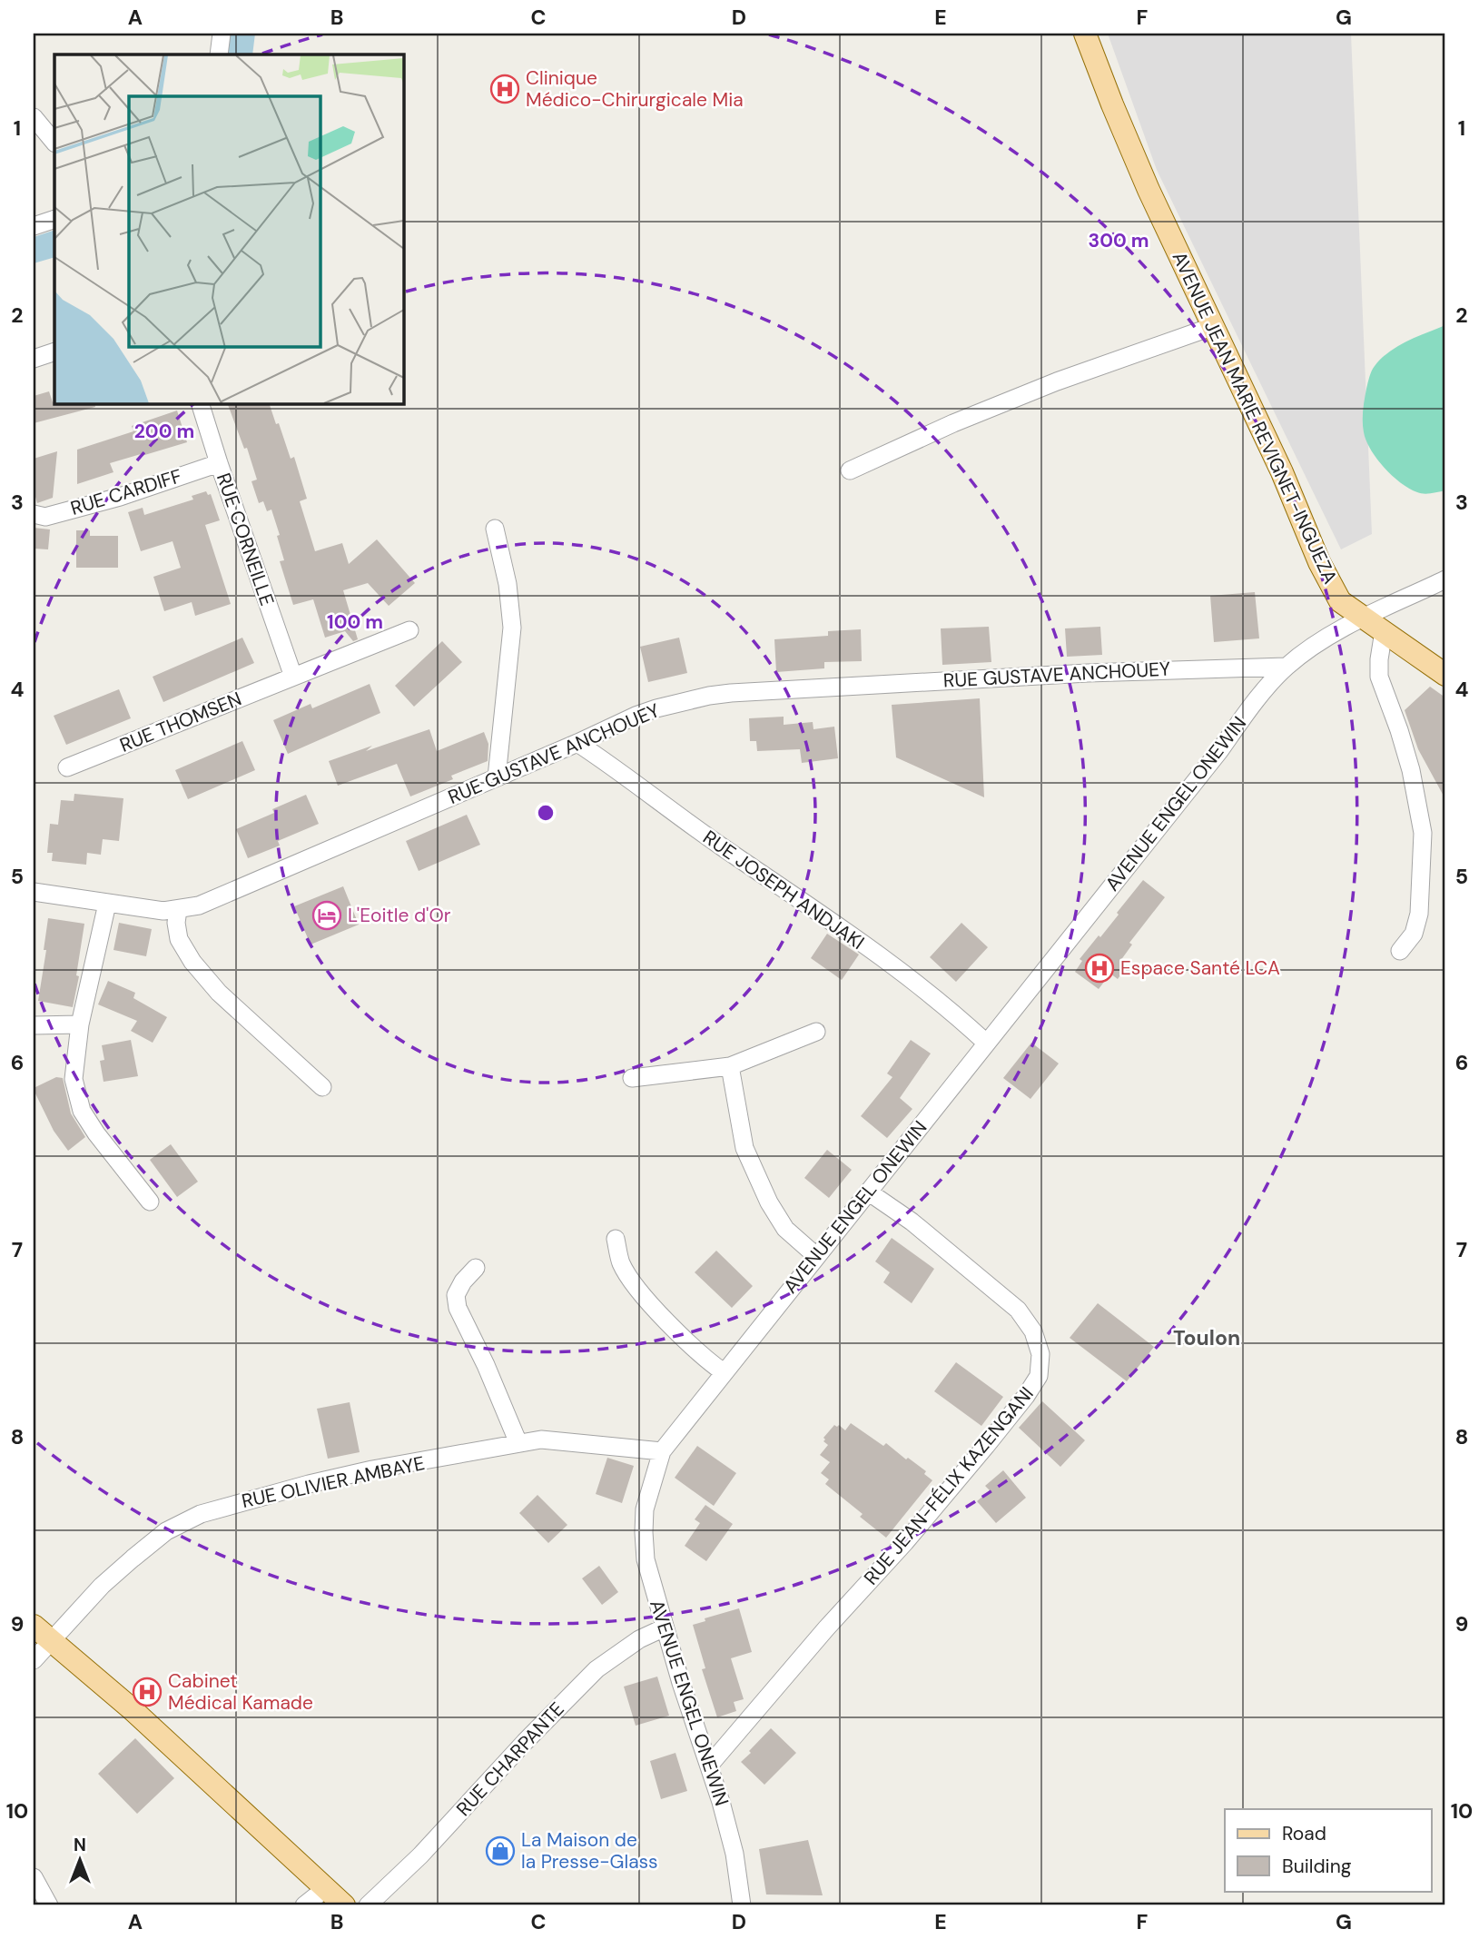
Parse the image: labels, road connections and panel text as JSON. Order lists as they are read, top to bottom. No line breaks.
{"streets":{"main road":["AVENUE JEAN MARIE REVIGNET-INGUEZA"],"street":["RUE CARDIFF","RUE CORNEILLE","RUE GUSTAVE ANCHOUEY","RUE THOMSEN","AVENUE ENGEL ONEWIN","RUE JOSEPH ANDJAKI","RUE OLIVIER AMBAYE","RUE JEAN-FÉLIX KAZENGANI","RUE CHARPANTE"]},"crossings":[["AVENUE JEAN MARIE REVIGNET-INGUEZA","AVENUE ENGEL ONEWIN"],["RUE CARDIFF","RUE CORNEILLE"],["RUE CORNEILLE","RUE THOMSEN"],["RUE GUSTAVE ANCHOUEY","AVENUE ENGEL ONEWIN"],["RUE GUSTAVE ANCHOUEY","RUE JOSEPH ANDJAKI"],["AVENUE ENGEL ONEWIN","RUE JOSEPH ANDJAKI"],["AVENUE ENGEL ONEWIN","RUE OLIVIER AMBAYE"],["AVENUE ENGEL ONEWIN","RUE JEAN-FÉLIX KAZENGANI"],["AVENUE ENGEL ONEWIN","RUE CHARPANTE"]],"districts":["Toulon"],"places":{"hospital":["Clinique Médico-Chirurgicale Mia","Espace Santé LCA","Cabinet Médical Kamade"],"hotel":["L'Eoitle d'Or"],"shop":["La Maison de la Presse-Glass"]},"legend":["Road","Building"],"north":"top","grid":{"columns":["A","B","C","D","E","F","G"],"rows":["1","2","3","4","5","6","7","8","9","10"]},"rings":["300 m","200 m","100 m"]}
